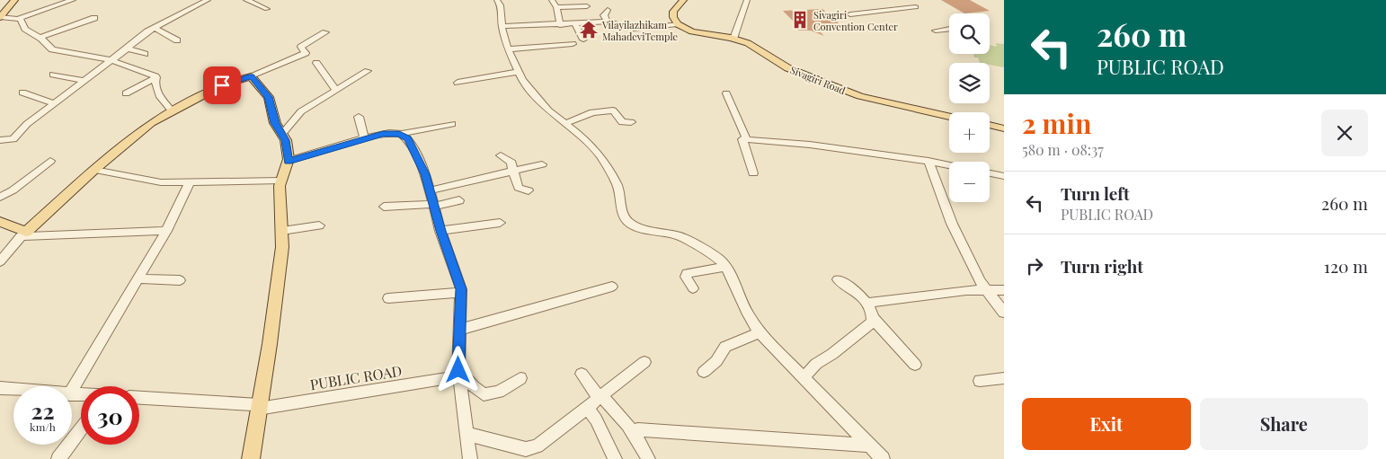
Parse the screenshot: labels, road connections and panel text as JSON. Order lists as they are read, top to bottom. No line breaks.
{"streets":{"main road":["Sivagiri Road"],"street":["PUBLIC ROAD"]},"places":{"building":["Sivagiri Convention Center"],"temple":["Vilayilazhikam MahadeviTemple"]},"page":{"turn":["260 m","PUBLIC ROAD"],"map_buttons":["+","−"],"heading":["2 min","580 m · 08:37"],"list":[{"name":"Turn left","note":"PUBLIC ROAD","value":"260 m"},{"name":"Turn right","value":"120 m"}],"speed":"22 km/h","limit":"30","buttons":["Exit","Share"]}}
